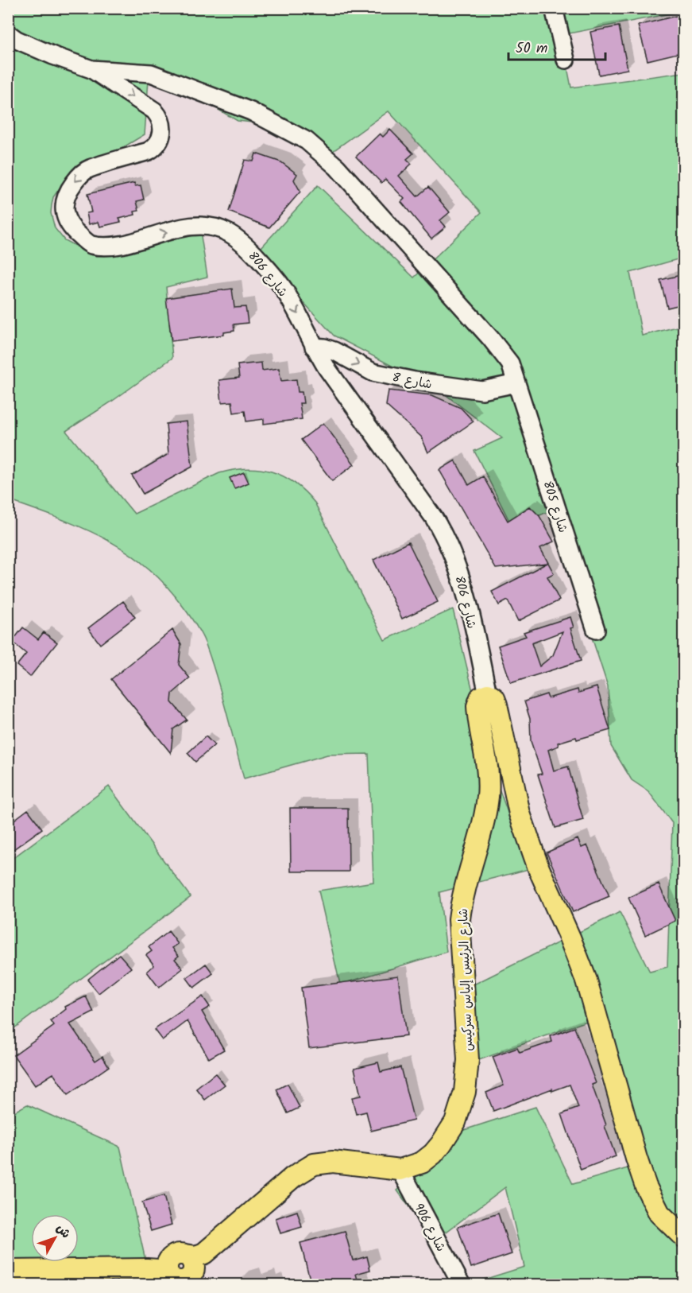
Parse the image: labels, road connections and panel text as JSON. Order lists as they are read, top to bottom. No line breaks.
{"streets":{"main road":["شارع الرئيس إلياس سركيس"],"street":["شارع 806","شارع 8","شارع 805","شارع 906"]},"crossings":[["شارع 806","شارع 8"],["شارع 806","شارع 805"],["شارع 806","شارع الرئيس إلياس سركيس"],["شارع 8","شارع 805"],["شارع الرئيس إلياس سركيس","شارع 906"]],"one_way":["شارع 8"],"scale_bar":"50 m","north":"top right"}
